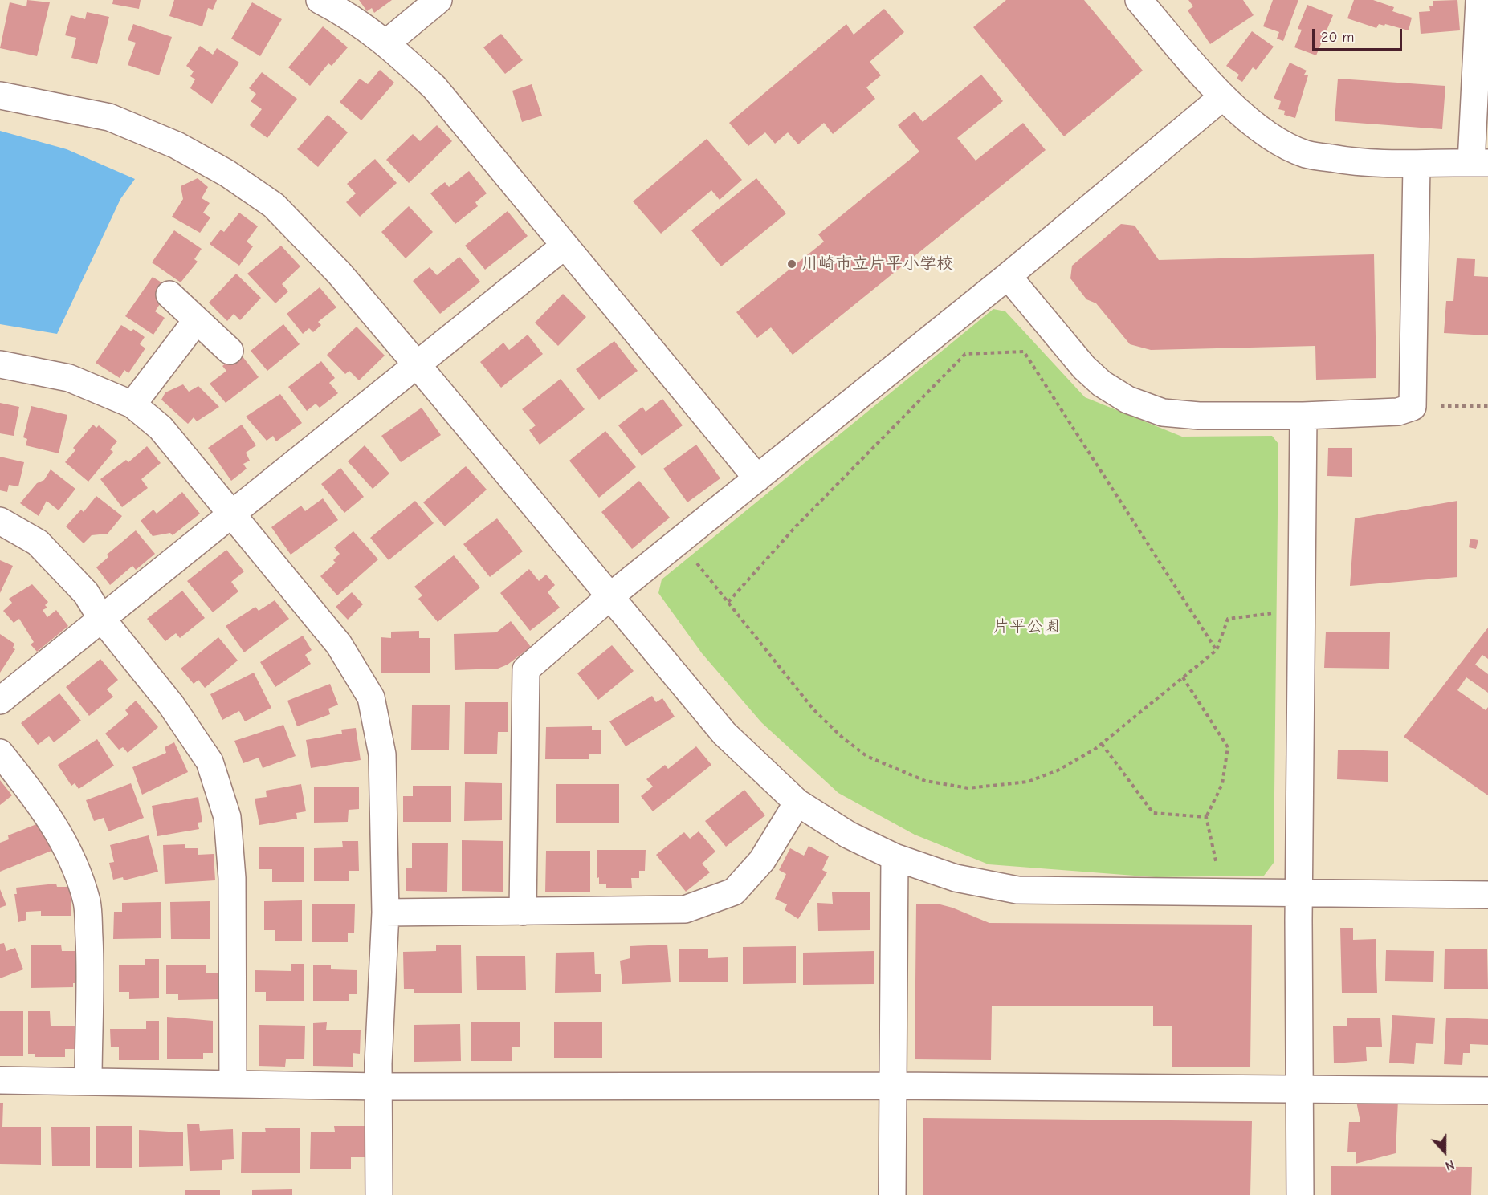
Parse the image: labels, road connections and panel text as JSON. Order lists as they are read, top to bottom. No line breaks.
{"parks":["片平公園"],"places":["川崎市立片平小学校"],"scale_bar":"20 m","north":"bottom"}
